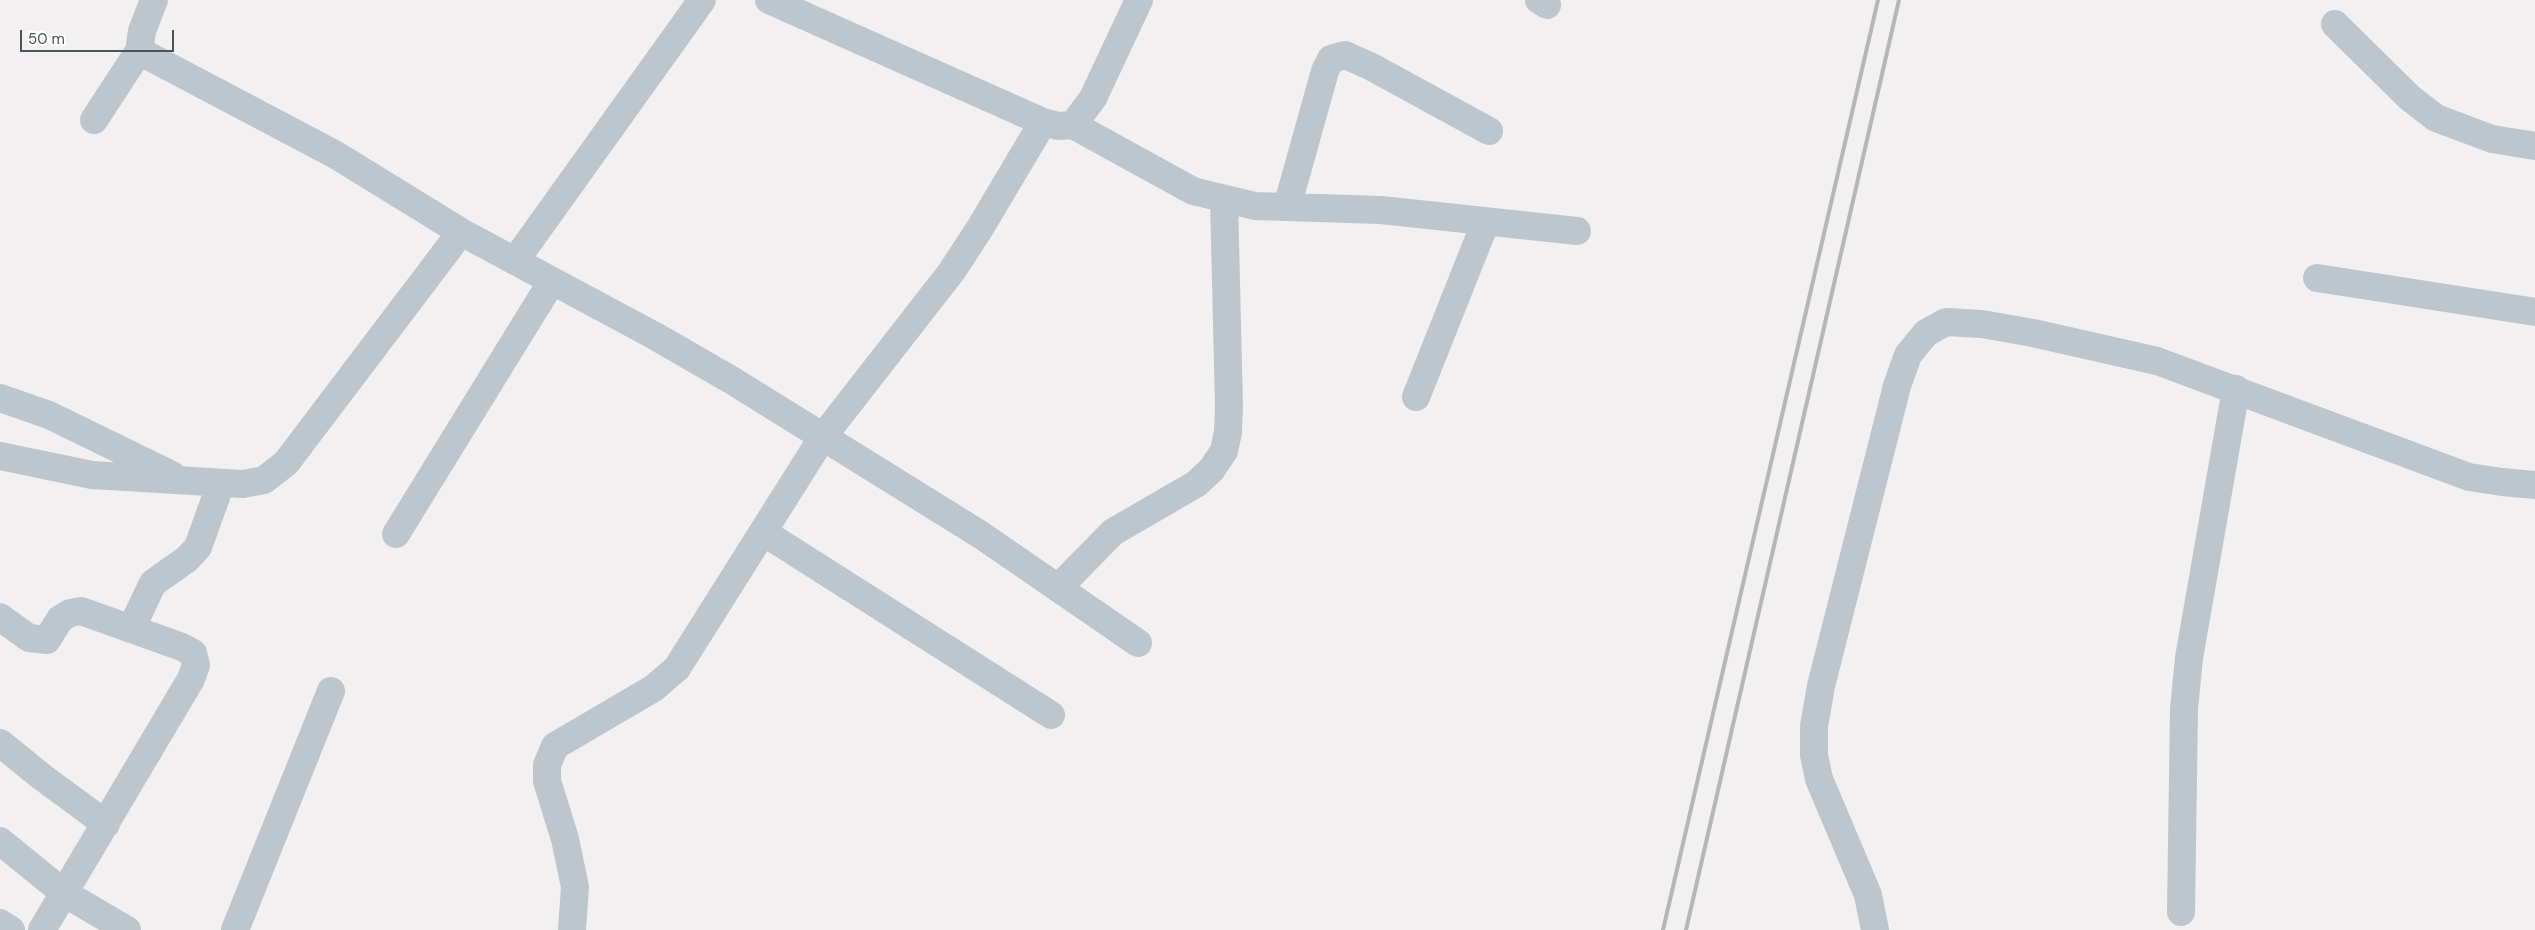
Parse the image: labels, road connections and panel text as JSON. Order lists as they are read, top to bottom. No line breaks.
{"scale_bar":"50 m"}
